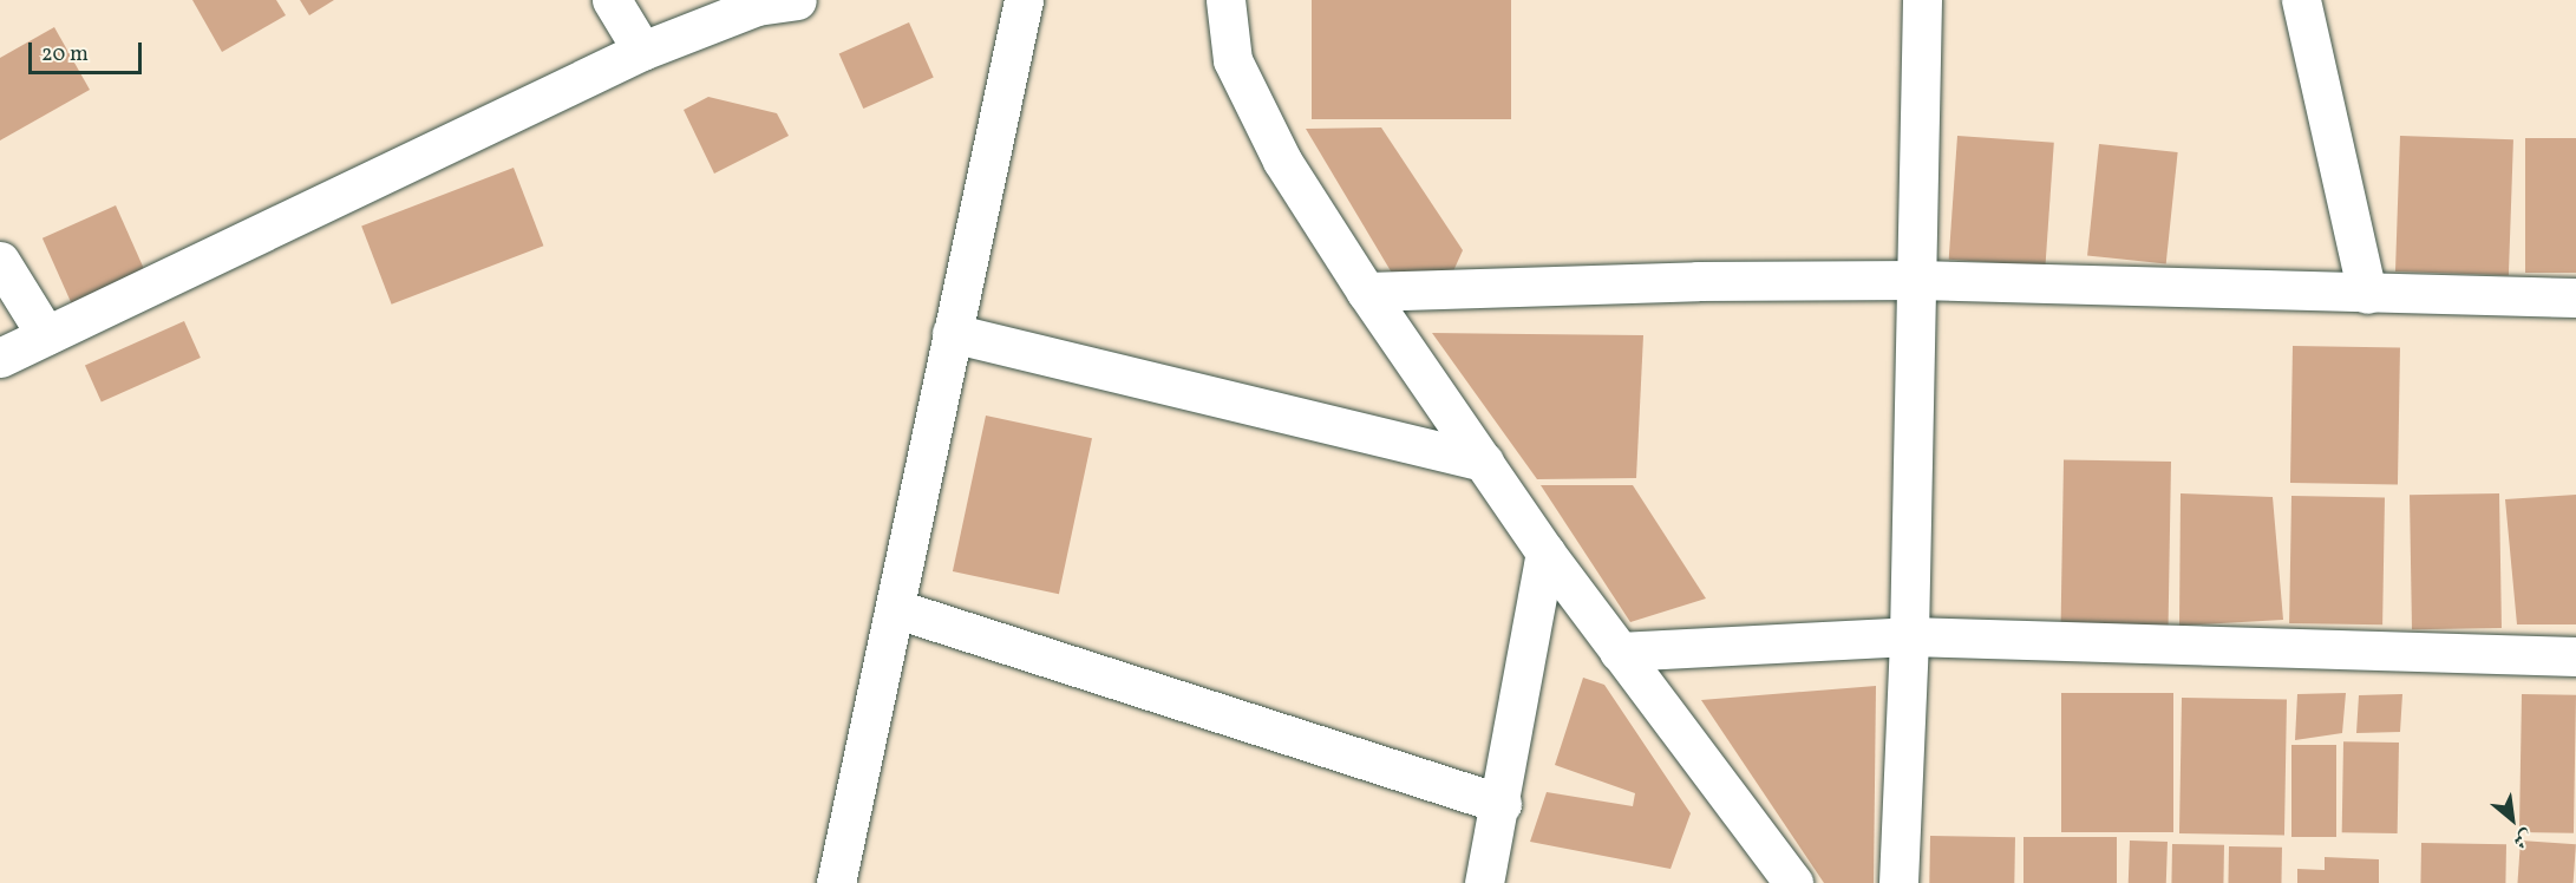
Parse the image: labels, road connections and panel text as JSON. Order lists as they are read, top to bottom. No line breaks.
{"scale_bar":"20 m","north":"bottom right"}
